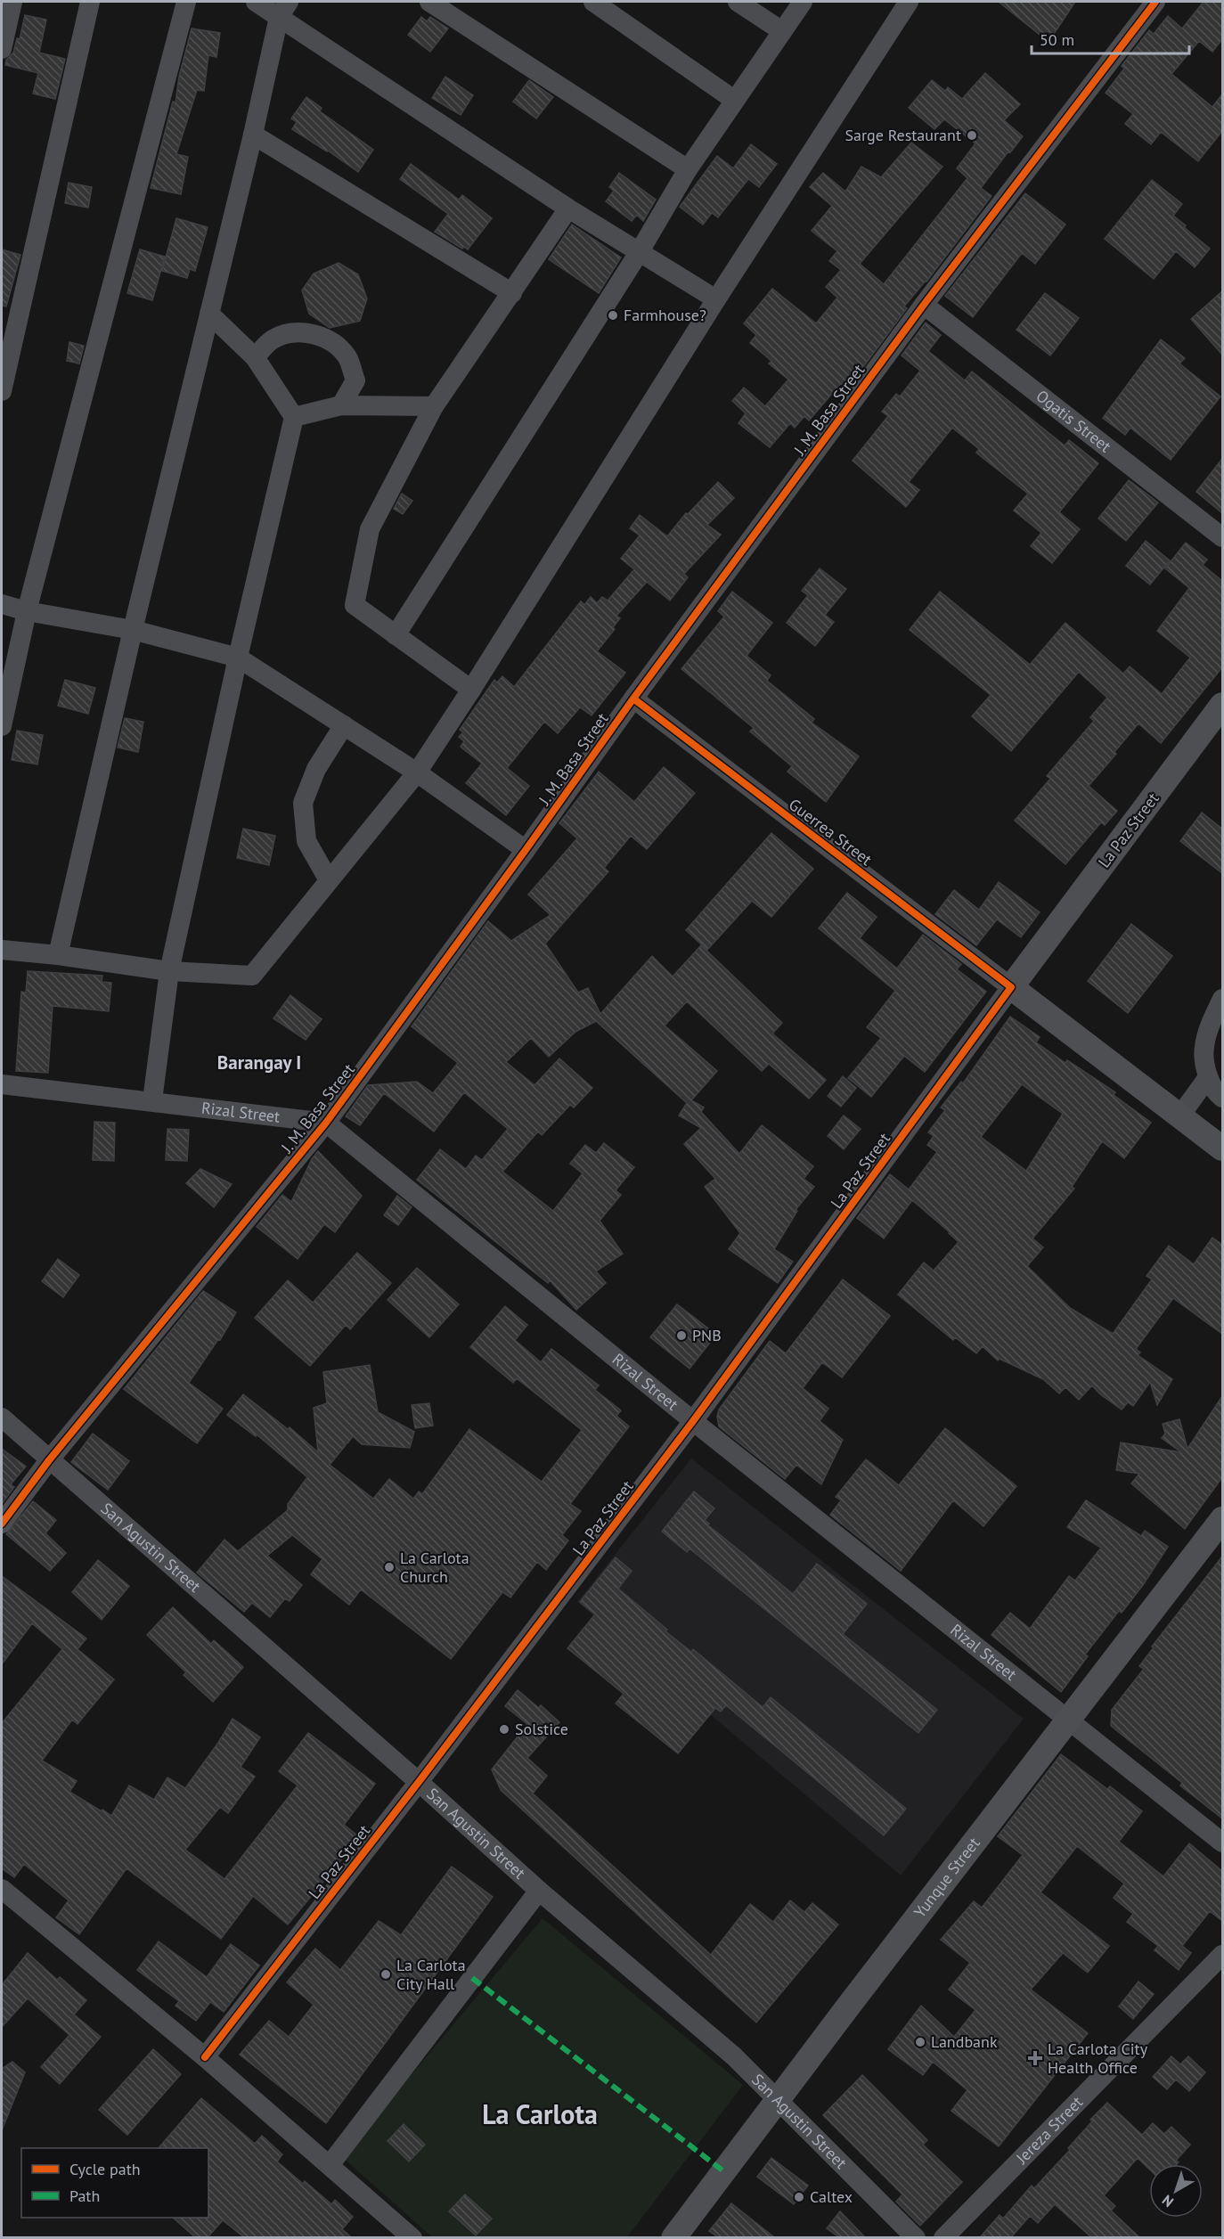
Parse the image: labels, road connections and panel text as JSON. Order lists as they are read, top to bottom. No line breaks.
{"streets":{"main road":["La Paz Street","Guerrea Street","Yunque Street"],"street":["J. M. Basa Street","Ogatis Street","Rizal Street","San Agustin Street","Jereza Street"]},"crossings":[["J. M. Basa Street","Ogatis Street"],["J. M. Basa Street","Guerrea Street"],["J. M. Basa Street","Rizal Street"],["J. M. Basa Street","San Agustin Street"],["La Paz Street","Guerrea Street"],["La Paz Street","Rizal Street"],["La Paz Street","San Agustin Street"],["Rizal Street","Yunque Street"],["San Agustin Street","Yunque Street"]],"districts":["Barangay I","La Carlota"],"places":{"other":["Sarge Restaurant","Farmhouse?","PNB","La Carlota Church","Solstice","La Carlota City Hall","Landbank","Caltex"],"health":["La Carlota City Health Office"]},"legend":["Cycle path","Path"],"scale_bar":"50 m","north":"bottom left"}
